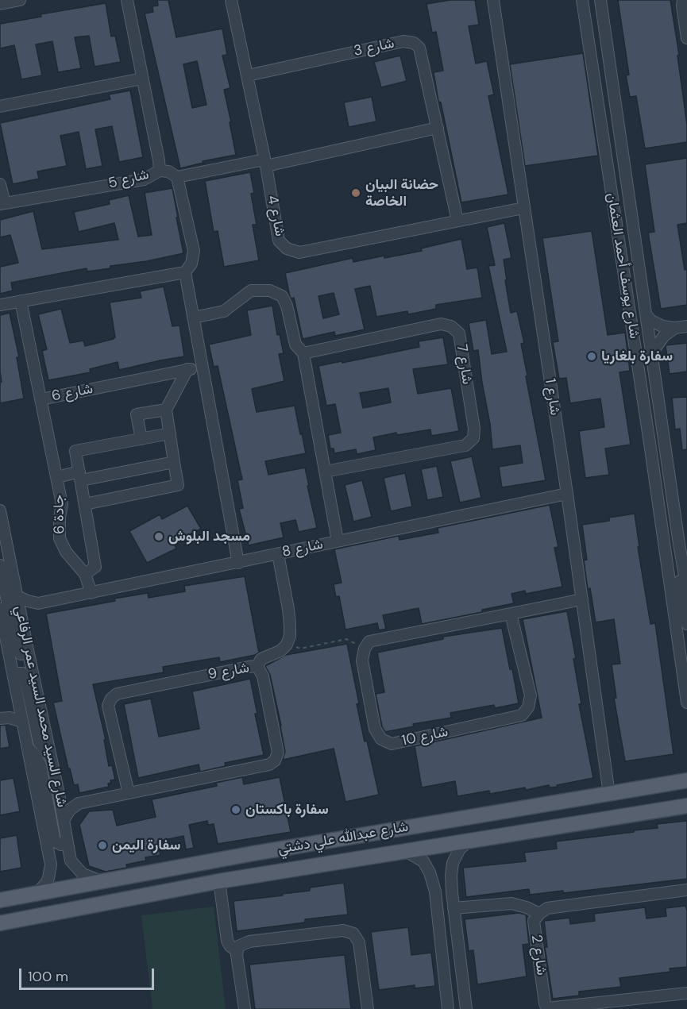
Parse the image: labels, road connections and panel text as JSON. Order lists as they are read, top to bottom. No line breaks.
{"streets":{"main road":["شارع عبدالله علي دشتي"],"street":["شارع 3","شارع 5","شارع 4","شارع يوسف أحمد العثمان","شارع 7","شارع 6","شارع 1","جادة 6","شارع 8","شارع 9","شارع السيد محمد السيد عمر الرفاعي","شارع 10","شارع 2"]},"crossings":[["شارع 3","شارع 4"],["شارع 4","شارع 1"],["شارع 6","جادة 6"],["شارع 1","شارع 8"],["شارع 1","شارع عبدالله علي دشتي"],["جادة 6","شارع 8"],["شارع السيد محمد السيد عمر الرفاعي","شارع عبدالله علي دشتي"]],"places":["حضانة البيان الخاصة","سفارة بلغاريا","مسجد البلوش","سفارة باكستان","سفارة اليمن"],"scale_bar":"100 m"}
